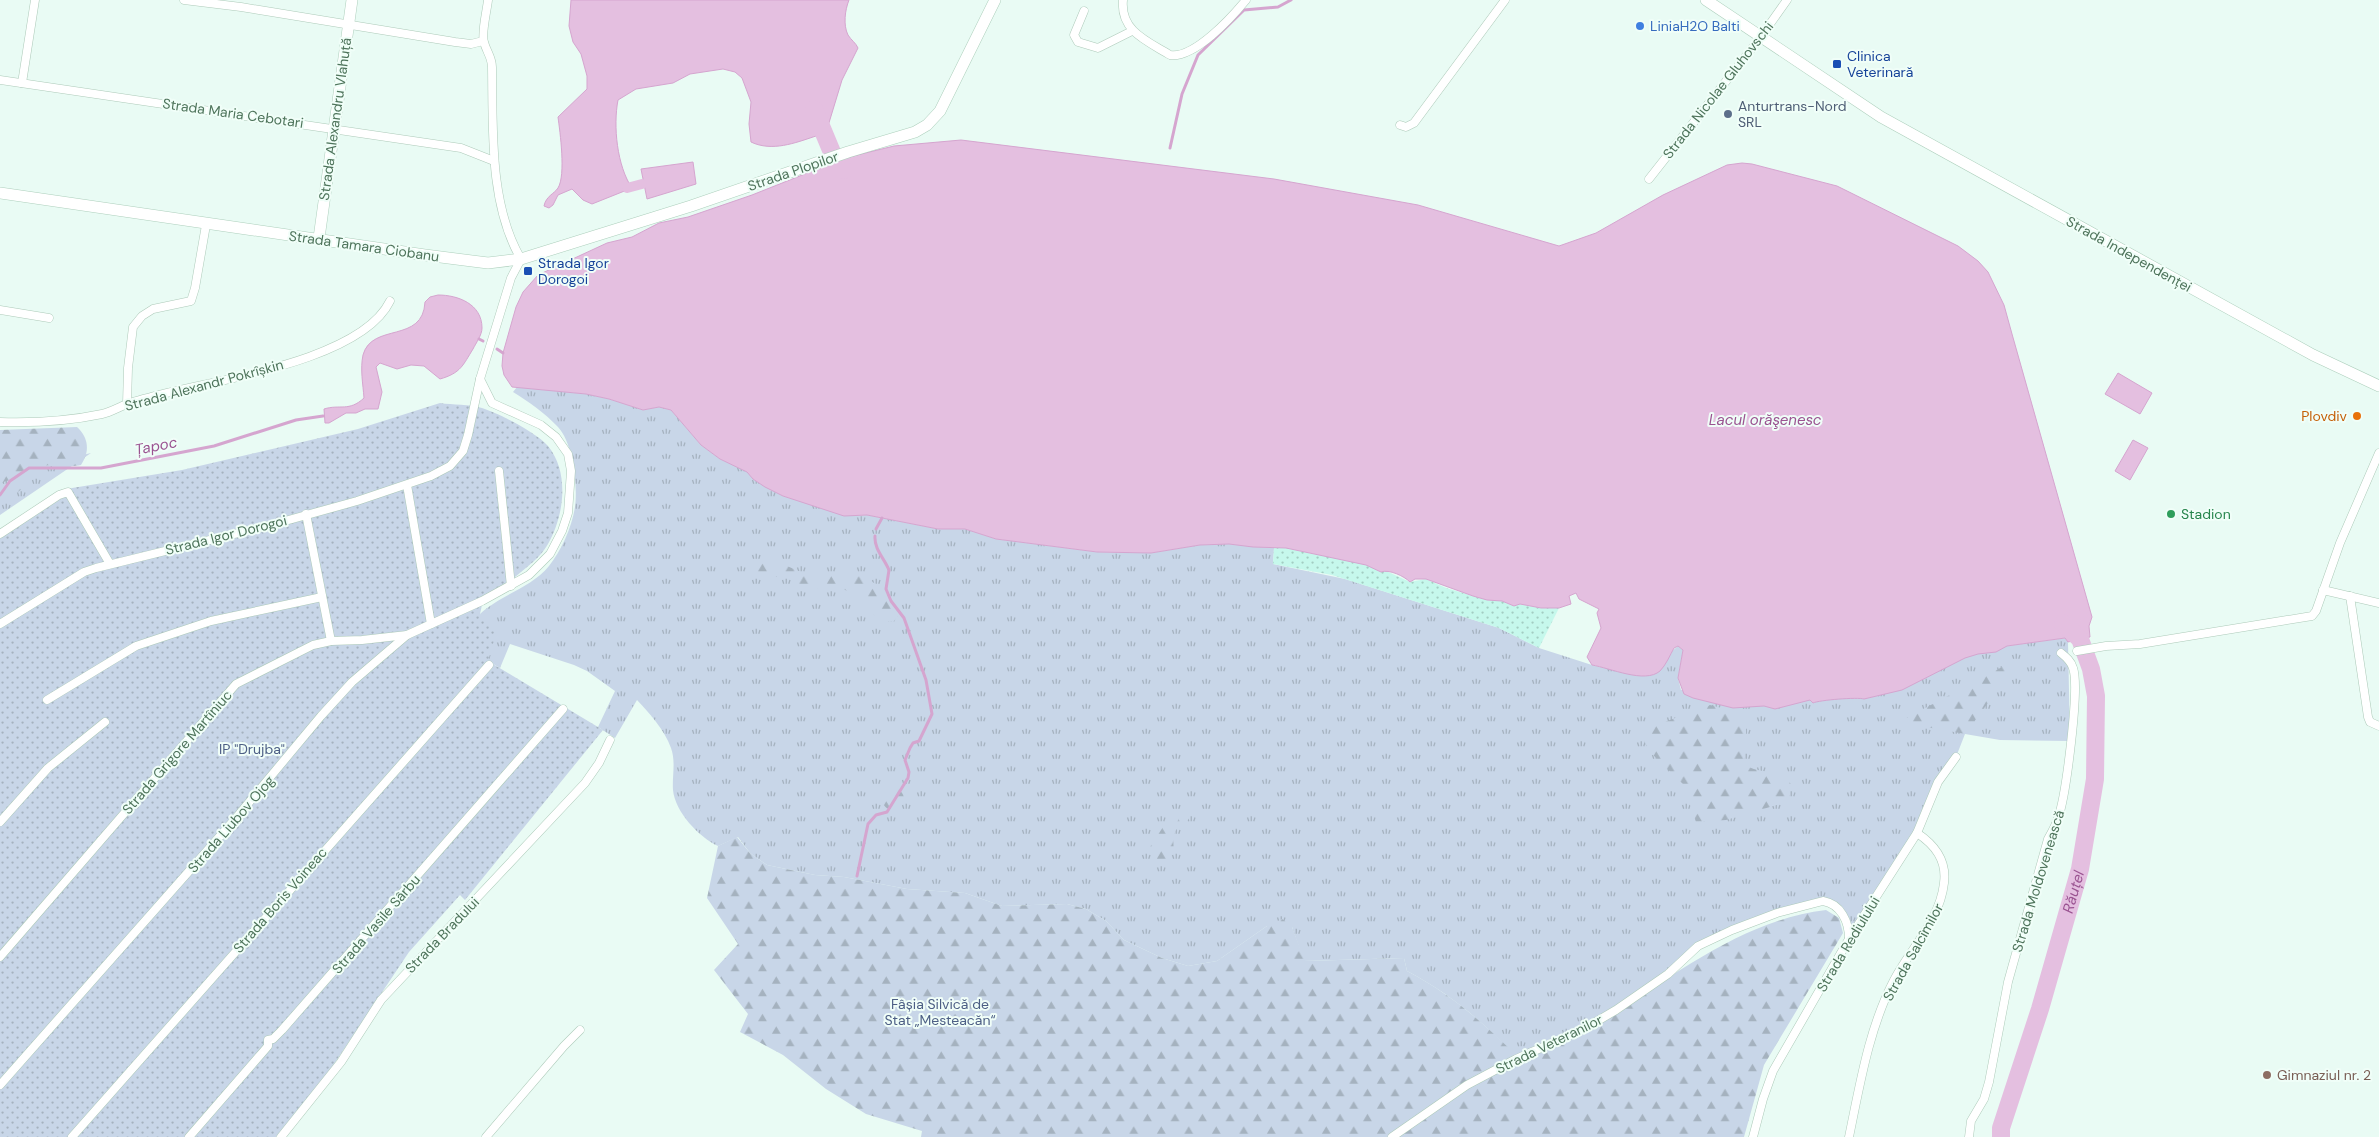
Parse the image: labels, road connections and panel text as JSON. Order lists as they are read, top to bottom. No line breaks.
{"streets":{"street":["Strada Nicolae Gluhovschi","Strada Maria Cebotari","Strada Аlexandru Vlahuță","Strada Plopilor","Strada Tamara Ciobanu","Strada Independenței","Strada Alexandr Pokrîșkin","Strada Igor Dorogoi","Strada Grigore Martîniuc","Strada Liubov Ojog","Strada Moldovenească","Strada Boris Voineac","Strada Vasile Sârbu","Strada Bradului","Strada Rediulului","Strada Salcîmilor","Strada Veteranilor"]},"crossings":[["Strada Nicolae Gluhovschi","Strada Independenței"],["Strada Maria Cebotari","Strada Аlexandru Vlahuță"],["Strada Аlexandru Vlahuță","Strada Tamara Ciobanu"],["Strada Plopilor","Strada Tamara Ciobanu"],["Strada Plopilor","Strada Igor Dorogoi"],["Strada Tamara Ciobanu","Strada Igor Dorogoi"],["Strada Igor Dorogoi","Strada Liubov Ojog"],["Strada Grigore Martîniuc","Strada Liubov Ojog"],["Strada Rediulului","Strada Salcîmilor"],["Strada Rediulului","Strada Veteranilor"]],"water":["Lacul orăşenesc","Țapoc","Răuțel"],"parks":["IP \"Drujba\"","Fâșia Silvică de Stat „Mesteacăn“"],"places":{"other":["LiniaH2O Balti","Anturtrans-Nord SRL","Plovdiv","Stadion","Gimnaziul nr. 2"],"transit":["Clinica Veterinară","Strada Igor Dorogoi"]}}
